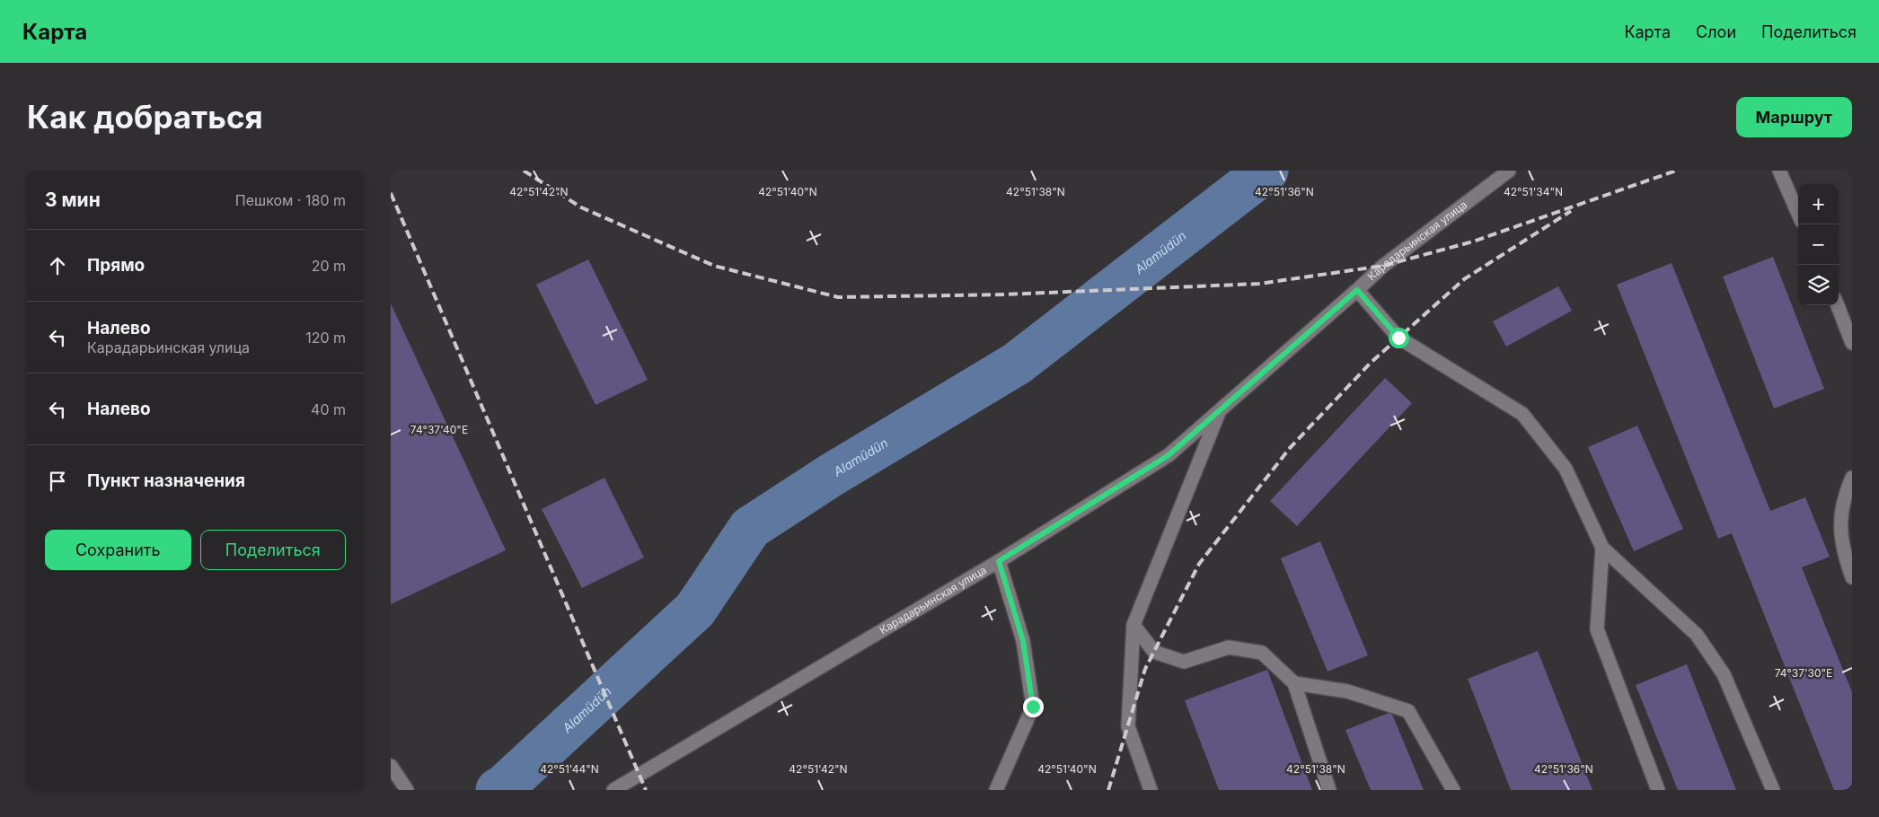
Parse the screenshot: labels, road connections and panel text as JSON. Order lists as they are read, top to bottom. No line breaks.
{"streets":{"street":["Карадарьинская улица"]},"water":["Alamüdün"],"page":{"header":"Карта","nav":["Карта","Слои","Поделиться"],"buttons":["Маршрут",["Сохранить","Поделиться"]],"title":"Как добраться","heading":["3 мин","Пешком · 180 m"],"map_buttons":["+","−"],"list":[["Прямо","20 m"],["Налево","Карадарьинская улица","120 m"],["Налево","40 m"],"Пункт назначения"]},"coordinates":["42°51'42\"N","42°51'40\"N","42°51'38\"N","42°51'36\"N","42°51'34\"N","74°37'40\"E","74°37'30\"E","42°51'44\"N"]}
